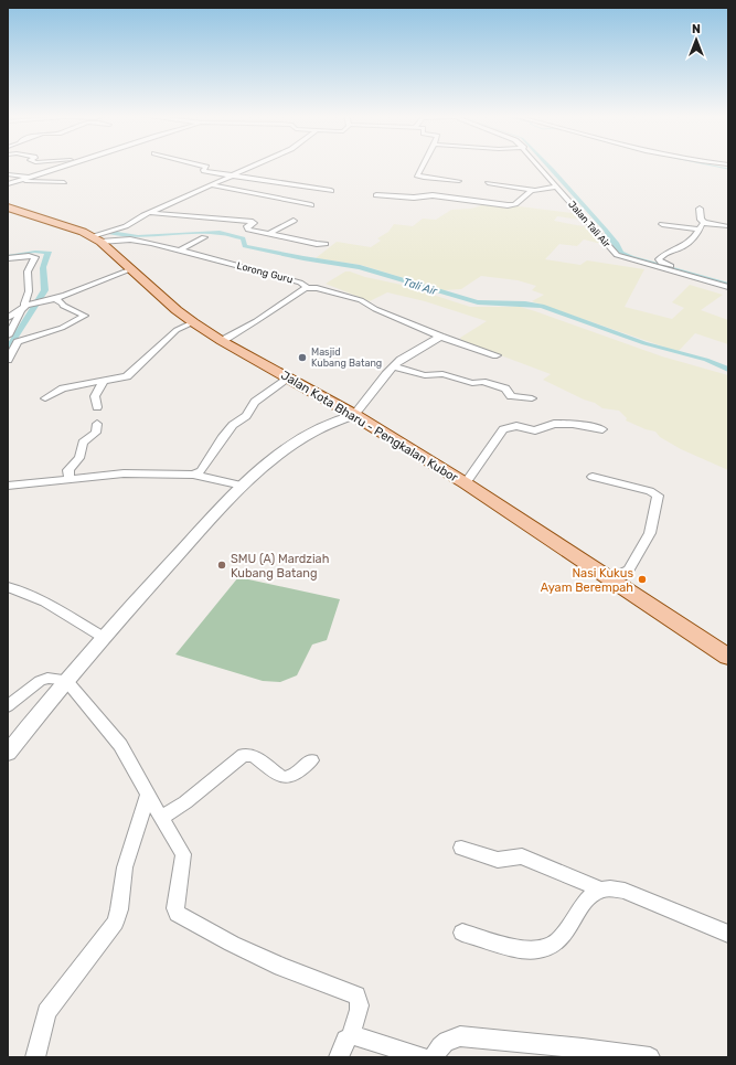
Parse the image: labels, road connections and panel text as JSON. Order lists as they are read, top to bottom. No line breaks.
{"streets":{"main road":["Jalan Kota Bharu - Pengkalan Kubor"],"street":["Jalan Tali Air","Lorong Guru"]},"crossings":[["Lorong Guru","Jalan Kota Bharu - Pengkalan Kubor"]],"water":["Tali Air"],"places":["Masjid Kubang Batang","SMU (A) Mardziah Kubang Batang","Nasi Kukus Ayam Berempah"],"north":"top"}
